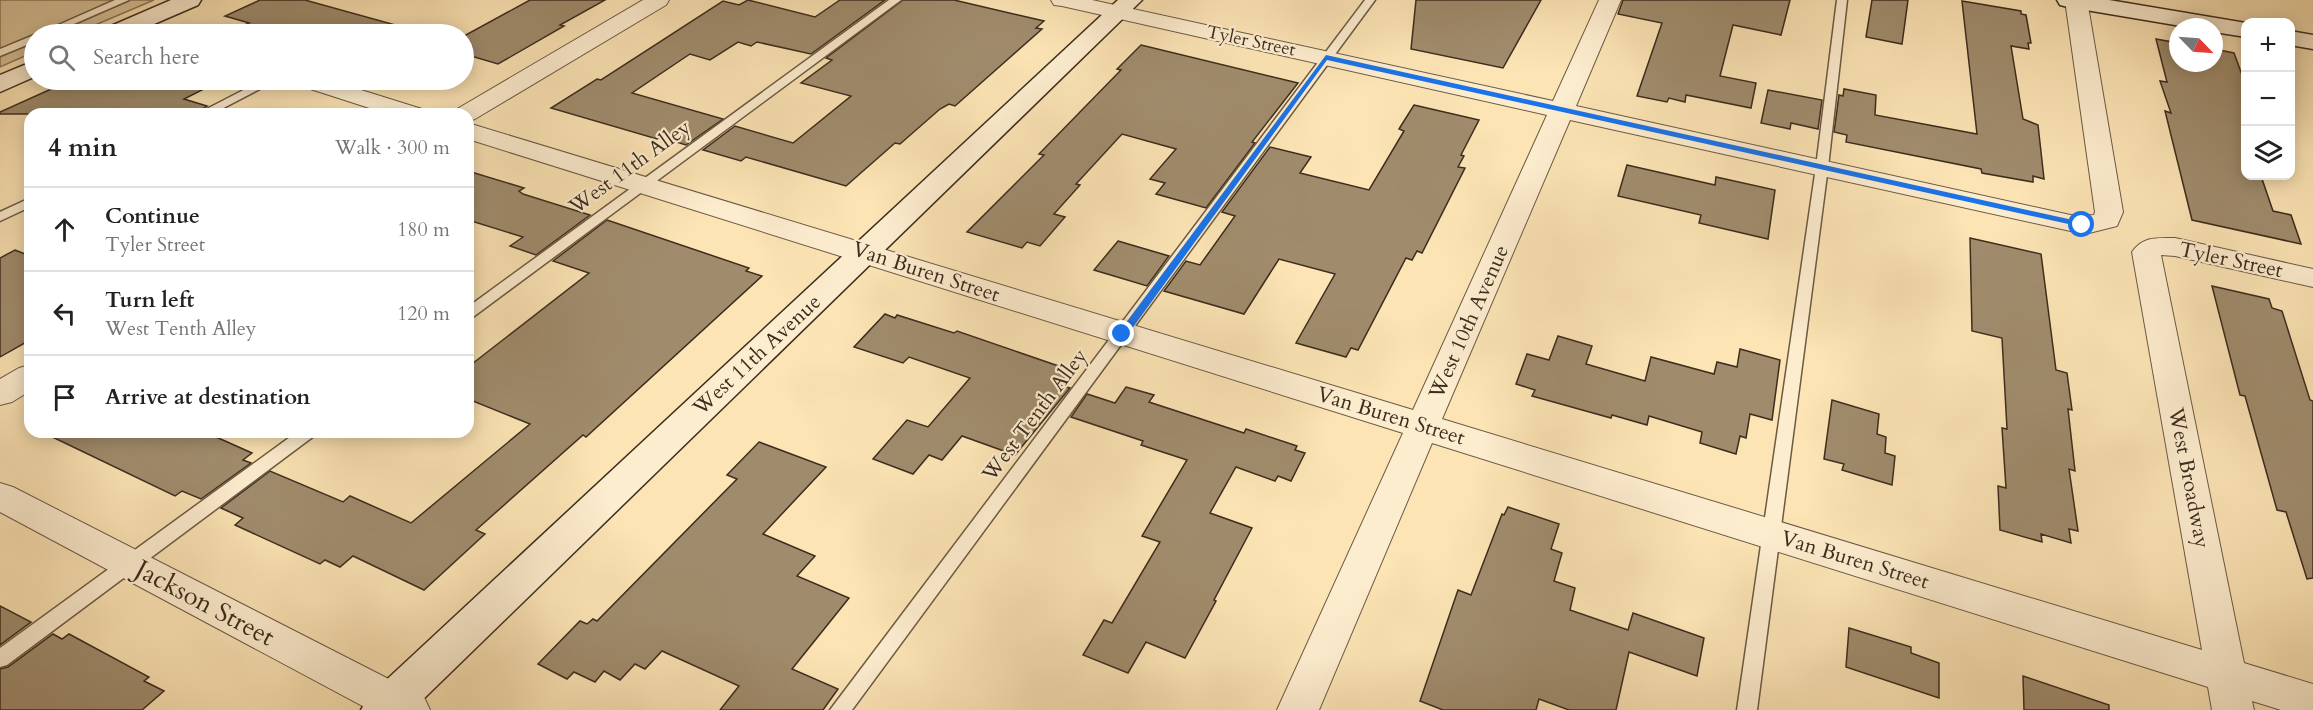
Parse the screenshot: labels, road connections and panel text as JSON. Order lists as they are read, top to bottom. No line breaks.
{"streets":{"main road":["West 11th Avenue"],"street":["Tyler Street","Van Buren Street","West 10th Avenue","West Broadway","Jackson Street"],"lane":["West 11th Alley","West Tenth Alley"]},"crossings":[["Tyler Street","West 10th Avenue"],["Tyler Street","West 11th Avenue"],["Tyler Street","West Tenth Alley"],["Tyler Street","West Broadway"],["West 11th Alley","Van Buren Street"],["Van Buren Street","West 10th Avenue"],["Van Buren Street","West 11th Avenue"],["Van Buren Street","West Tenth Alley"],["Van Buren Street","West Broadway"],["West 11th Avenue","Jackson Street"]],"north":"bottom right","page":{"map_buttons":["+","−"],"search":"Search here","heading":["4 min","Walk · 300 m"],"list":[["Continue","Tyler Street","180 m"],["Turn left","West Tenth Alley","120 m"],"Arrive at destination"]}}
